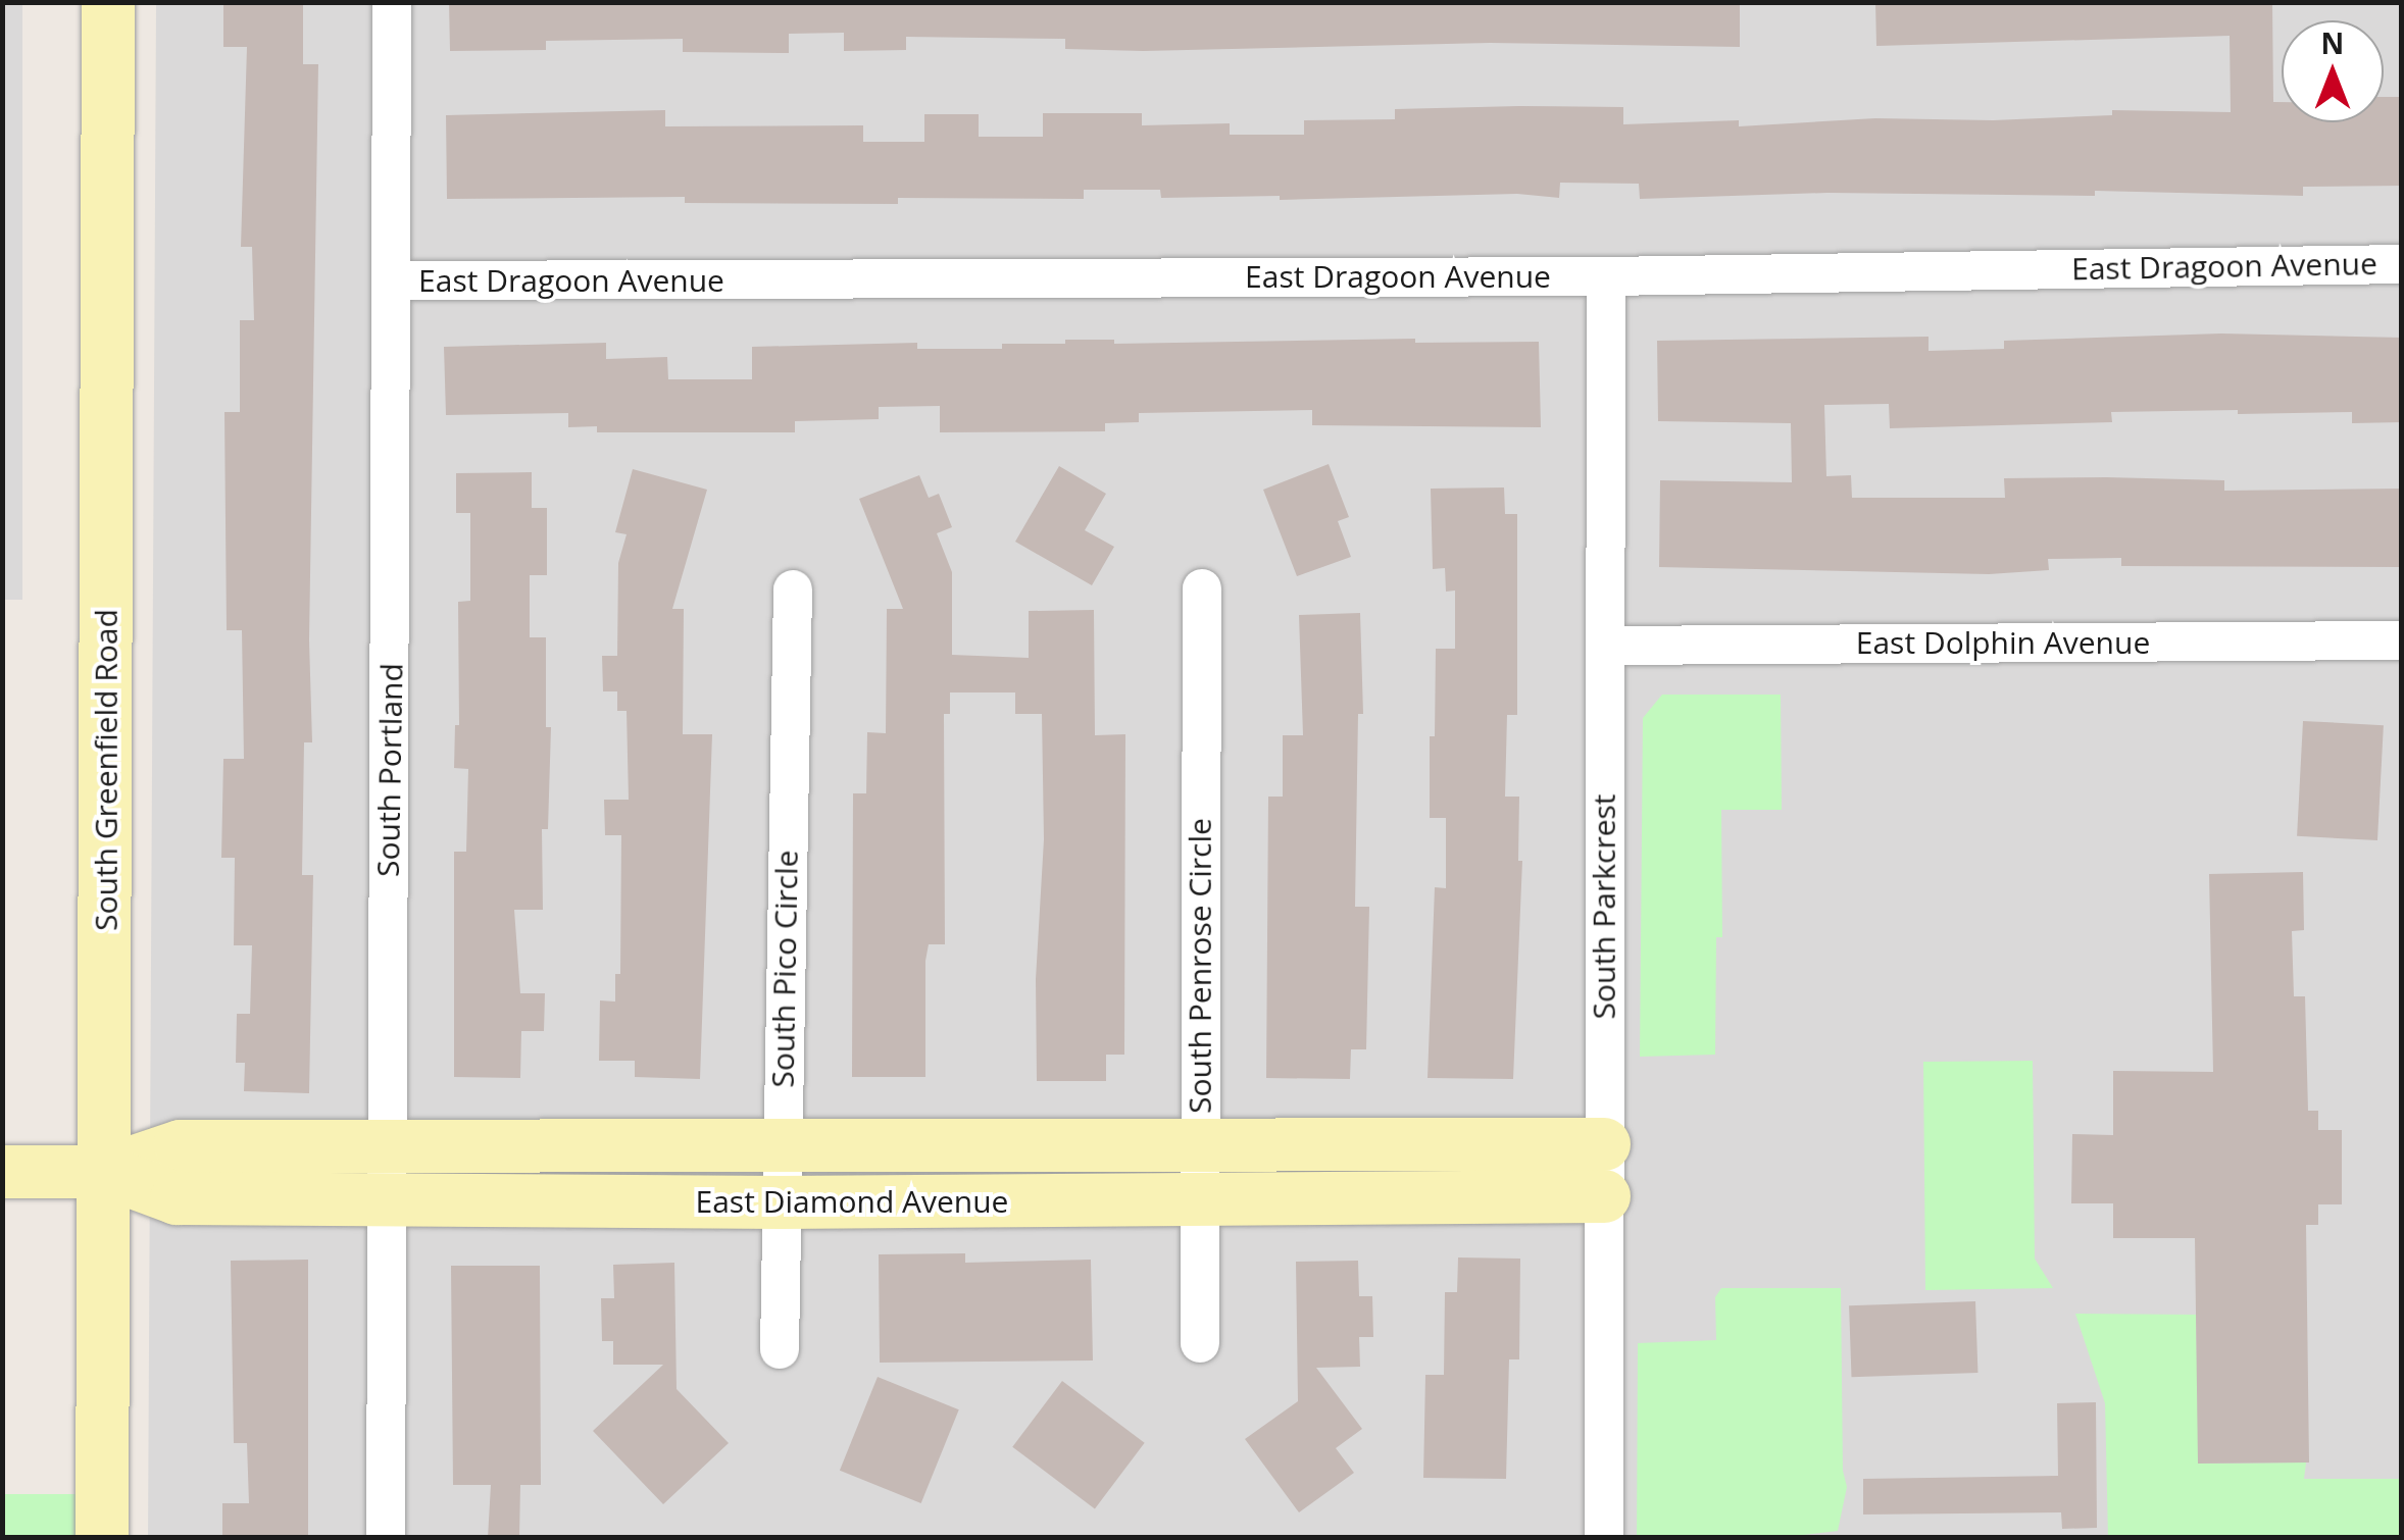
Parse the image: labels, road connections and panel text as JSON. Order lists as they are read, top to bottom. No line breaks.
{"streets":{"street":["East Dragoon Avenue","East Dolphin Avenue","South Greenfield Road","South Portland","South Parkcrest","South Penrose Circle","South Pico Circle","East Diamond Avenue"]},"crossings":[["East Dragoon Avenue","South Portland"],["East Dragoon Avenue","South Parkcrest"],["East Dolphin Avenue","South Parkcrest"],["South Greenfield Road","East Diamond Avenue"],["South Portland","East Diamond Avenue"],["South Parkcrest","East Diamond Avenue"],["South Penrose Circle","East Diamond Avenue"],["South Pico Circle","East Diamond Avenue"]],"north":"top"}
